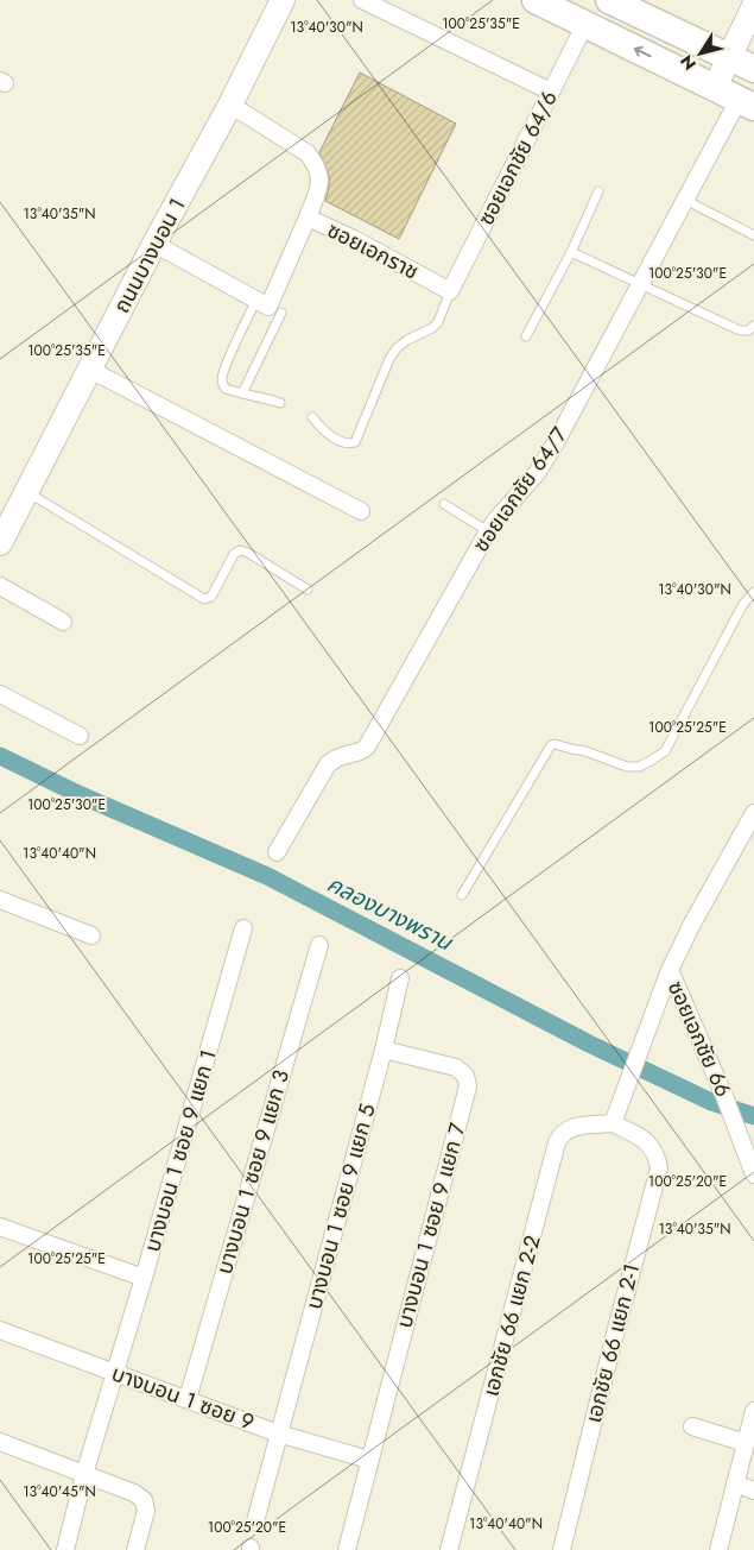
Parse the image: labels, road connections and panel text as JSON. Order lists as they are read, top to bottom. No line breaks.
{"streets":{"main road":["ถนนบางบอน 1"],"street":["ซอยเอกชัย 64/6","ซอยเอกราช","ซอยเอกชัย 64/7","ซอยเอกชัย 66","บางบอน 1 ซอย 9 แยก 1","บางบอน 1 ซอย 9 แยก 3","บางบอน 1 ซอย 9 แยก 5","บางบอน 1 ซอย 9 แยก 7","เอกชัย 66 แยก 2-2","เอกชัย 66 แยก 2-1","บางบอน 1 ซอย 9"]},"crossings":[["ซอยเอกชัย 64/6","ซอยเอกราช"],["บางบอน 1 ซอย 9 แยก 1","บางบอน 1 ซอย 9"],["บางบอน 1 ซอย 9 แยก 3","บางบอน 1 ซอย 9"],["บางบอน 1 ซอย 9 แยก 5","บางบอน 1 ซอย 9 แยก 7"],["บางบอน 1 ซอย 9 แยก 5","บางบอน 1 ซอย 9"],["บางบอน 1 ซอย 9 แยก 7","บางบอน 1 ซอย 9"],["เอกชัย 66 แยก 2-2","เอกชัย 66 แยก 2-1"]],"water":["คลองบางพราน"],"north":"bottom left","coordinates":["100°25'35\"E","13°40'30\"N","13°40'35\"N","100°25'30\"E","100°25'25\"E","13°40'40\"N","100°25'20\"E","13°40'45\"N"]}
